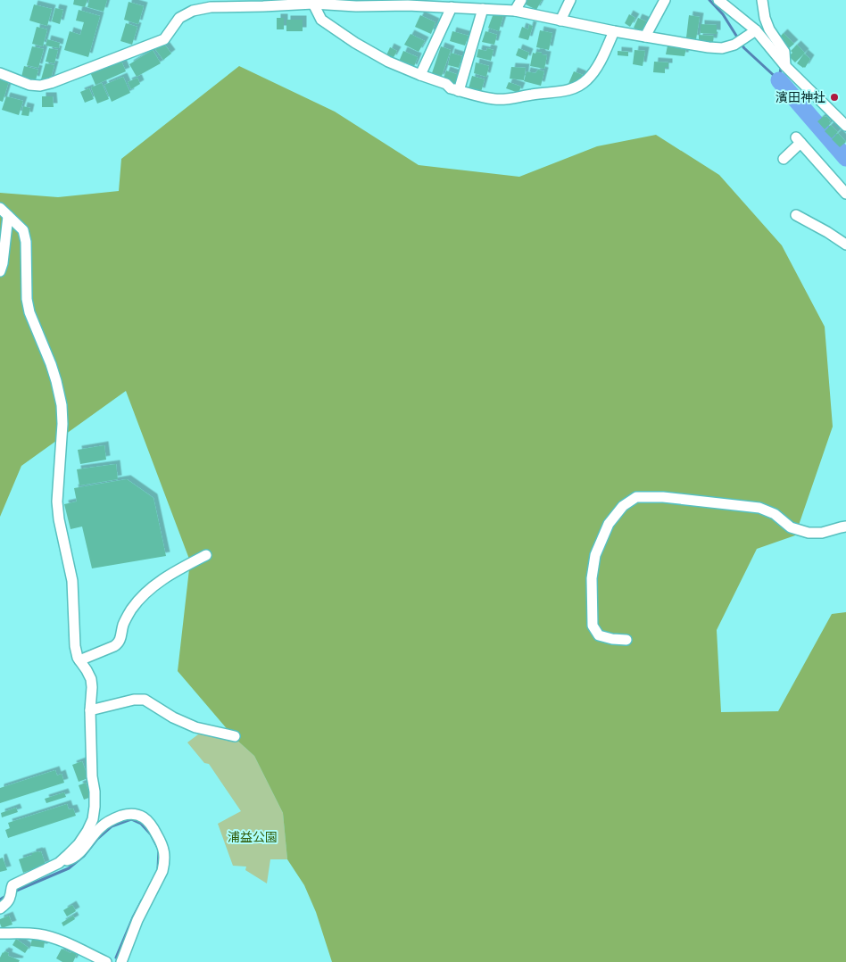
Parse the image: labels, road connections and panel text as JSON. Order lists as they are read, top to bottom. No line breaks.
{"parks":["浦益公園"],"places":["濱田神社"]}
